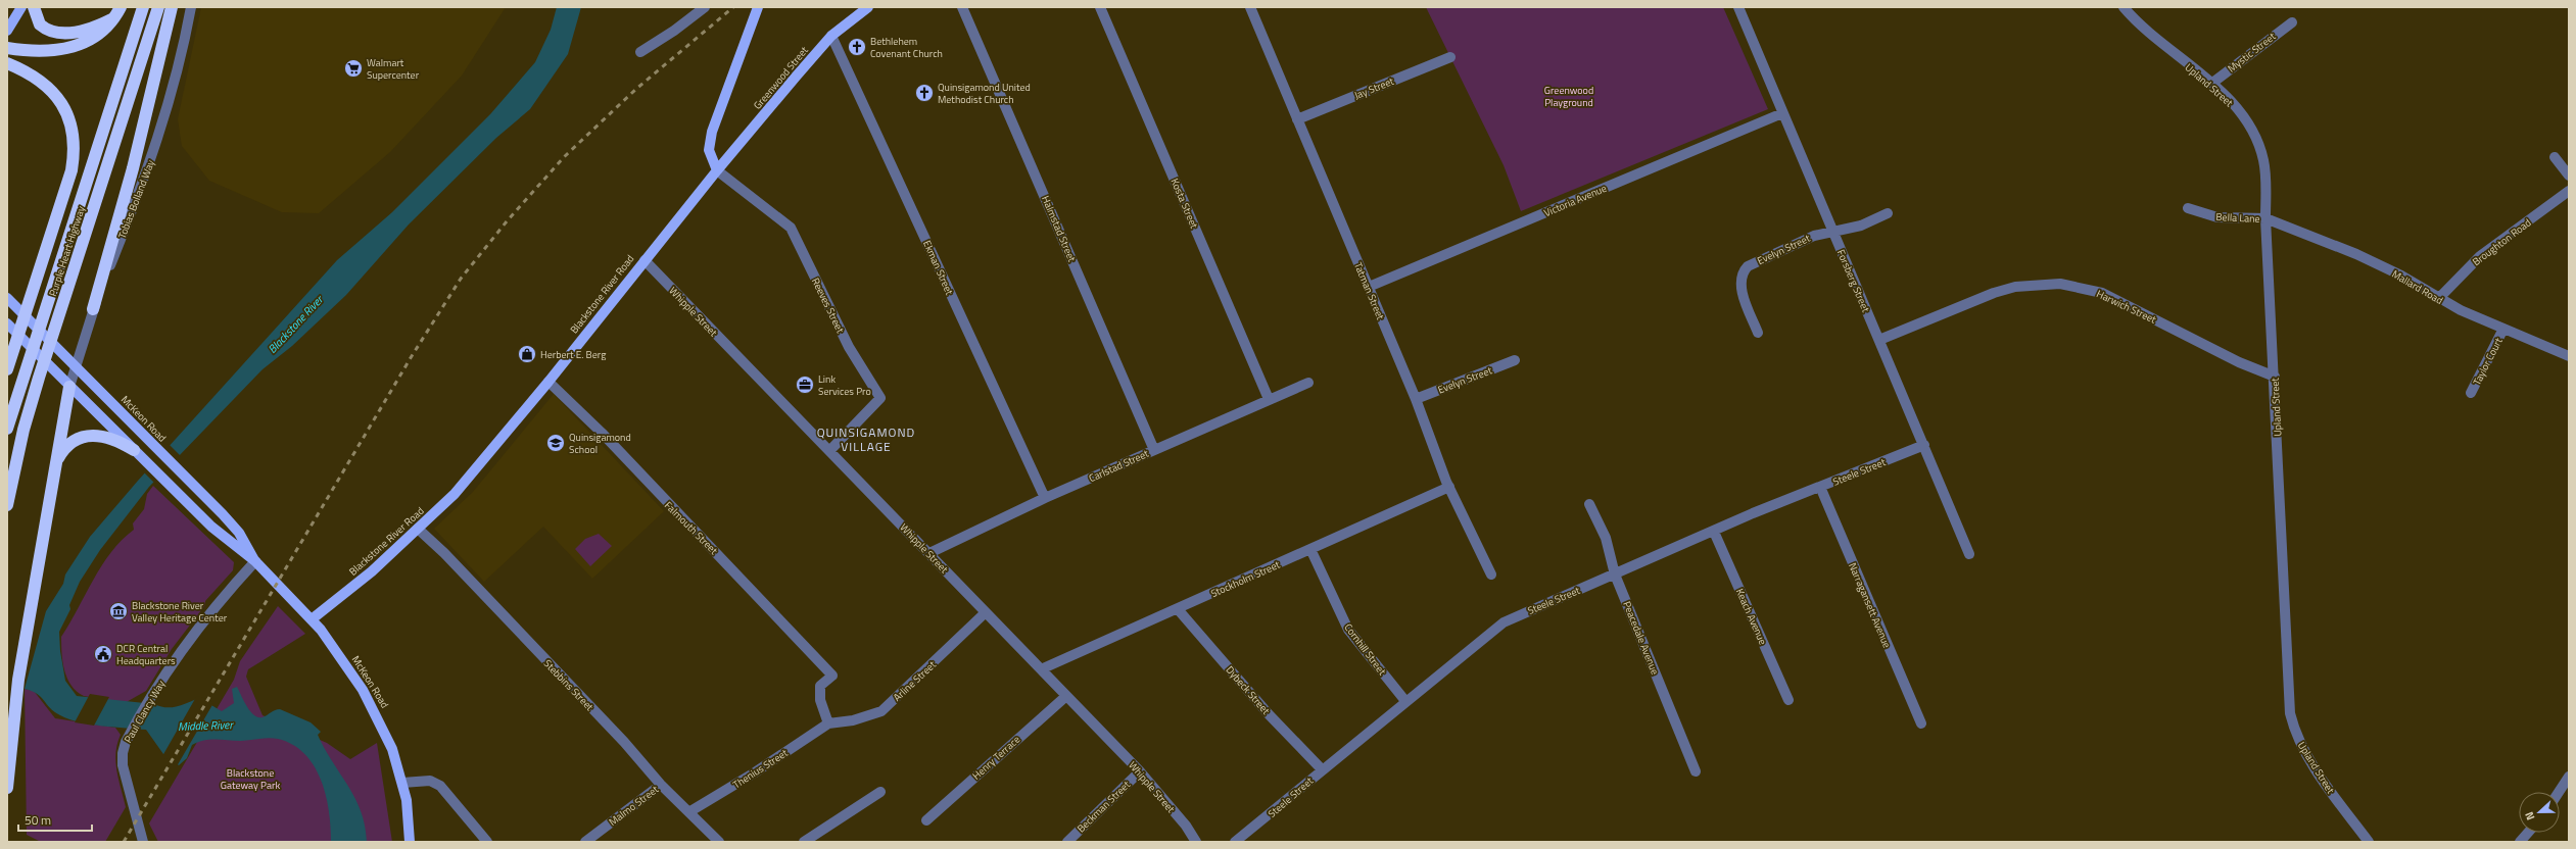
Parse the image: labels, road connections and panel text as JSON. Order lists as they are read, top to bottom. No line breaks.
{"streets":{"highway":["Purple Heart Highway"],"main road":["Greenwood Street","Blackstone River Road","McKeon Road"],"street":["Mystic Street","Upland Street","Jay Street","Tobias Bolland Way","Victoria Avenue","Kosta Street","Bella Lane","Halmstad Street","Broughton Road","Evelyn Street","Ekman Street","Forsberg Street","Mallard Road","Tatman Street","Reeves Street","Harwich Street","Whipple Street","Taylor Court","Carlstad Street","Steele Street","Falmouth Street","Stockholm Street","Narragansett Avenue","Keach Avenue","Peacedale Avenue","Cornhill Street","Arline Street","Stebbins Street","Dybeck Street","Paul Clancy Way","Henry Terrace","Thenius Street","Malmo Street","Beckman Street"]},"crossings":[["Mystic Street","Upland Street"],["Greenwood Street","Ekman Street"],["Greenwood Street","Blackstone River Road"],["Greenwood Street","Reeves Street"],["Upland Street","Bella Lane"],["Upland Street","Mallard Road"],["Upland Street","Harwich Street"],["Jay Street","Tatman Street"],["Tobias Bolland Way","McKeon Road"],["Victoria Avenue","Forsberg Street"],["Victoria Avenue","Tatman Street"],["Kosta Street","Carlstad Street"],["Bella Lane","Mallard Road"],["Halmstad Street","Carlstad Street"],["Broughton Road","Mallard Road"],["Evelyn Street","Forsberg Street"],["Evelyn Street","Tatman Street"],["Ekman Street","Carlstad Street"],["Forsberg Street","Harwich Street"],["Forsberg Street","Steele Street"],["Mallard Road","Taylor Court"],["Tatman Street","Stockholm Street"],["Blackstone River Road","Reeves Street"],["Blackstone River Road","Whipple Street"],["Blackstone River Road","McKeon Road"],["Blackstone River Road","Falmouth Street"],["Blackstone River Road","Stebbins Street"],["Reeves Street","Whipple Street"],["Whipple Street","Carlstad Street"],["Whipple Street","Stockholm Street"],["Whipple Street","Arline Street"],["Whipple Street","Henry Terrace"],["Whipple Street","Beckman Street"],["McKeon Road","Paul Clancy Way"],["Steele Street","Narragansett Avenue"],["Steele Street","Keach Avenue"],["Steele Street","Peacedale Avenue"],["Steele Street","Cornhill Street"],["Steele Street","Dybeck Street"],["Falmouth Street","Arline Street"],["Falmouth Street","Thenius Street"],["Stockholm Street","Cornhill Street"],["Stockholm Street","Dybeck Street"],["Arline Street","Thenius Street"],["Stebbins Street","Thenius Street"],["Stebbins Street","Malmo Street"]],"districts":["QUINSIGAMOND VILLAGE"],"water":["Blackstone River","Middle River"],"parks":["Greenwood Playground","Blackstone Gateway Park"],"places":{"church":["Bethlehem Covenant Church","Quinsigamond United Methodist Church"],"supermarket":["Walmart Supercenter"],"shop":["Herbert E. Berg"],"office":["Link Services Pro"],"school or university":["Quinsigamond School"],"museum":["Blackstone River Valley Heritage Center"],"public building":["DCR Central Headquarters"]},"scale_bar":"50 m","north":"left"}
